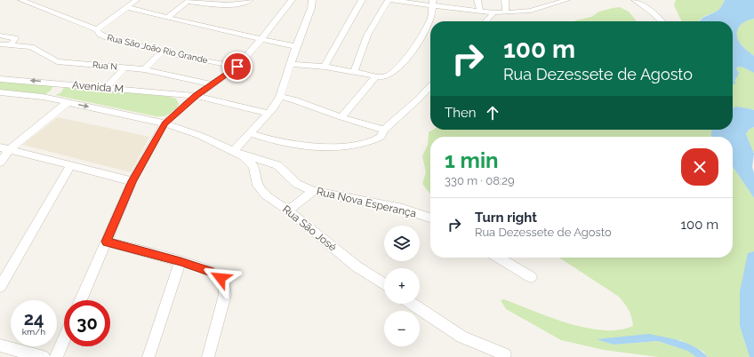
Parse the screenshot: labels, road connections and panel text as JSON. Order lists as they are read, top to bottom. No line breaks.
{"streets":{"street":["Rua São João Rio Grande","Rua N","Avenida M","Rua Nova Esperança","Rua São José"]},"crossings":[["Avenida M","Rua Nova Esperança"],["Rua Nova Esperança","Rua São José"]],"page":{"turn":["100 m","Rua Dezessete de Agosto"],"then":"Then","heading":["1 min","330 m · 08:29"],"list":[{"name":"Turn right","note":"Rua Dezessete de Agosto","value":"100 m"}],"map_buttons":["+","−"],"speed":"24 km/h","limit":"30"}}
